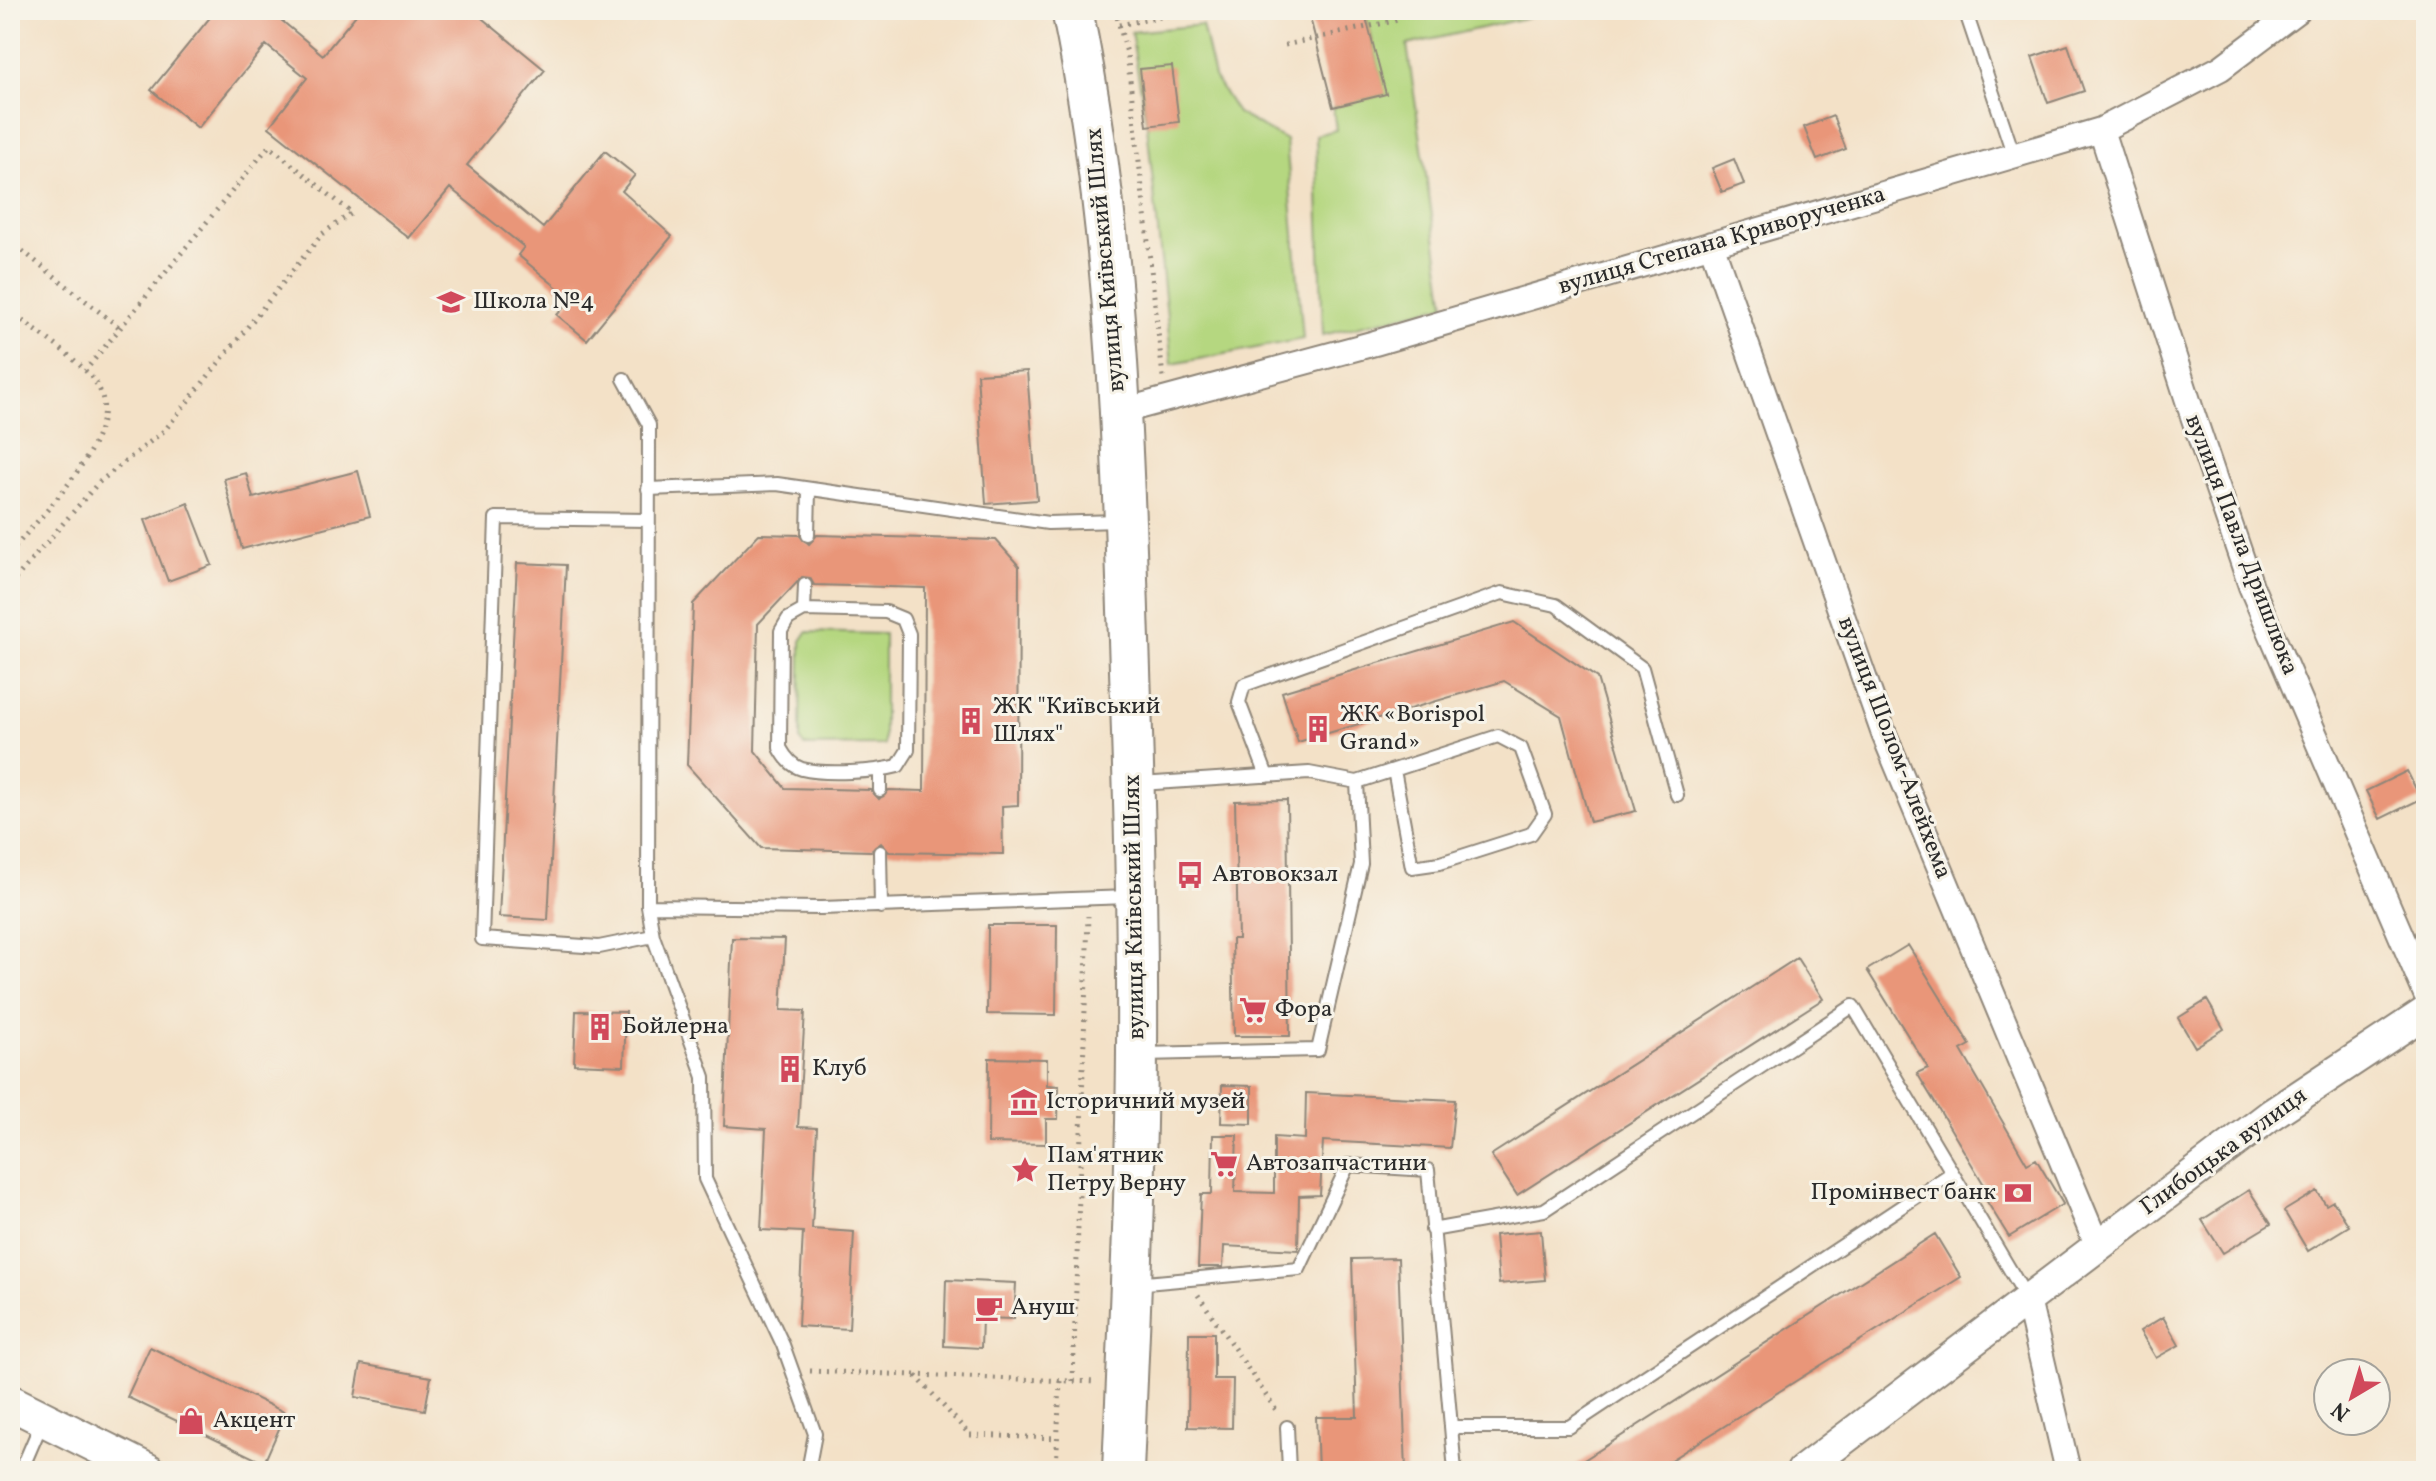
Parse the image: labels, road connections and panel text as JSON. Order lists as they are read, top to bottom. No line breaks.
{"streets":{"highway":["вулиця Київський Шлях"],"street":["вулиця Степана Криворученка","вулиця Павла Дришлюка","вулиця Шолом-Алейхема","Глибоцька вулиця"]},"crossings":[["вулиця Степана Криворученка","вулиця Київський Шлях"],["вулиця Степана Криворученка","вулиця Павла Дришлюка"],["вулиця Степана Криворученка","вулиця Шолом-Алейхема"],["вулиця Шолом-Алейхема","Глибоцька вулиця"]],"places":{"school or university":["Школа №4"],"building":["ЖК \"Київський Шлях\"","ЖК «Borispol Grand»","Бойлерна","Клуб"],"bus stop":["Автовокзал"],"supermarket":["Фора","Автозапчастини"],"museum":["Історичний музей"],"place":["Пам'ятник Петру Верну"],"bank":["Промінвест банк"],"cafe":["Ануш"],"shop":["Акцент"]},"north":"bottom left"}
